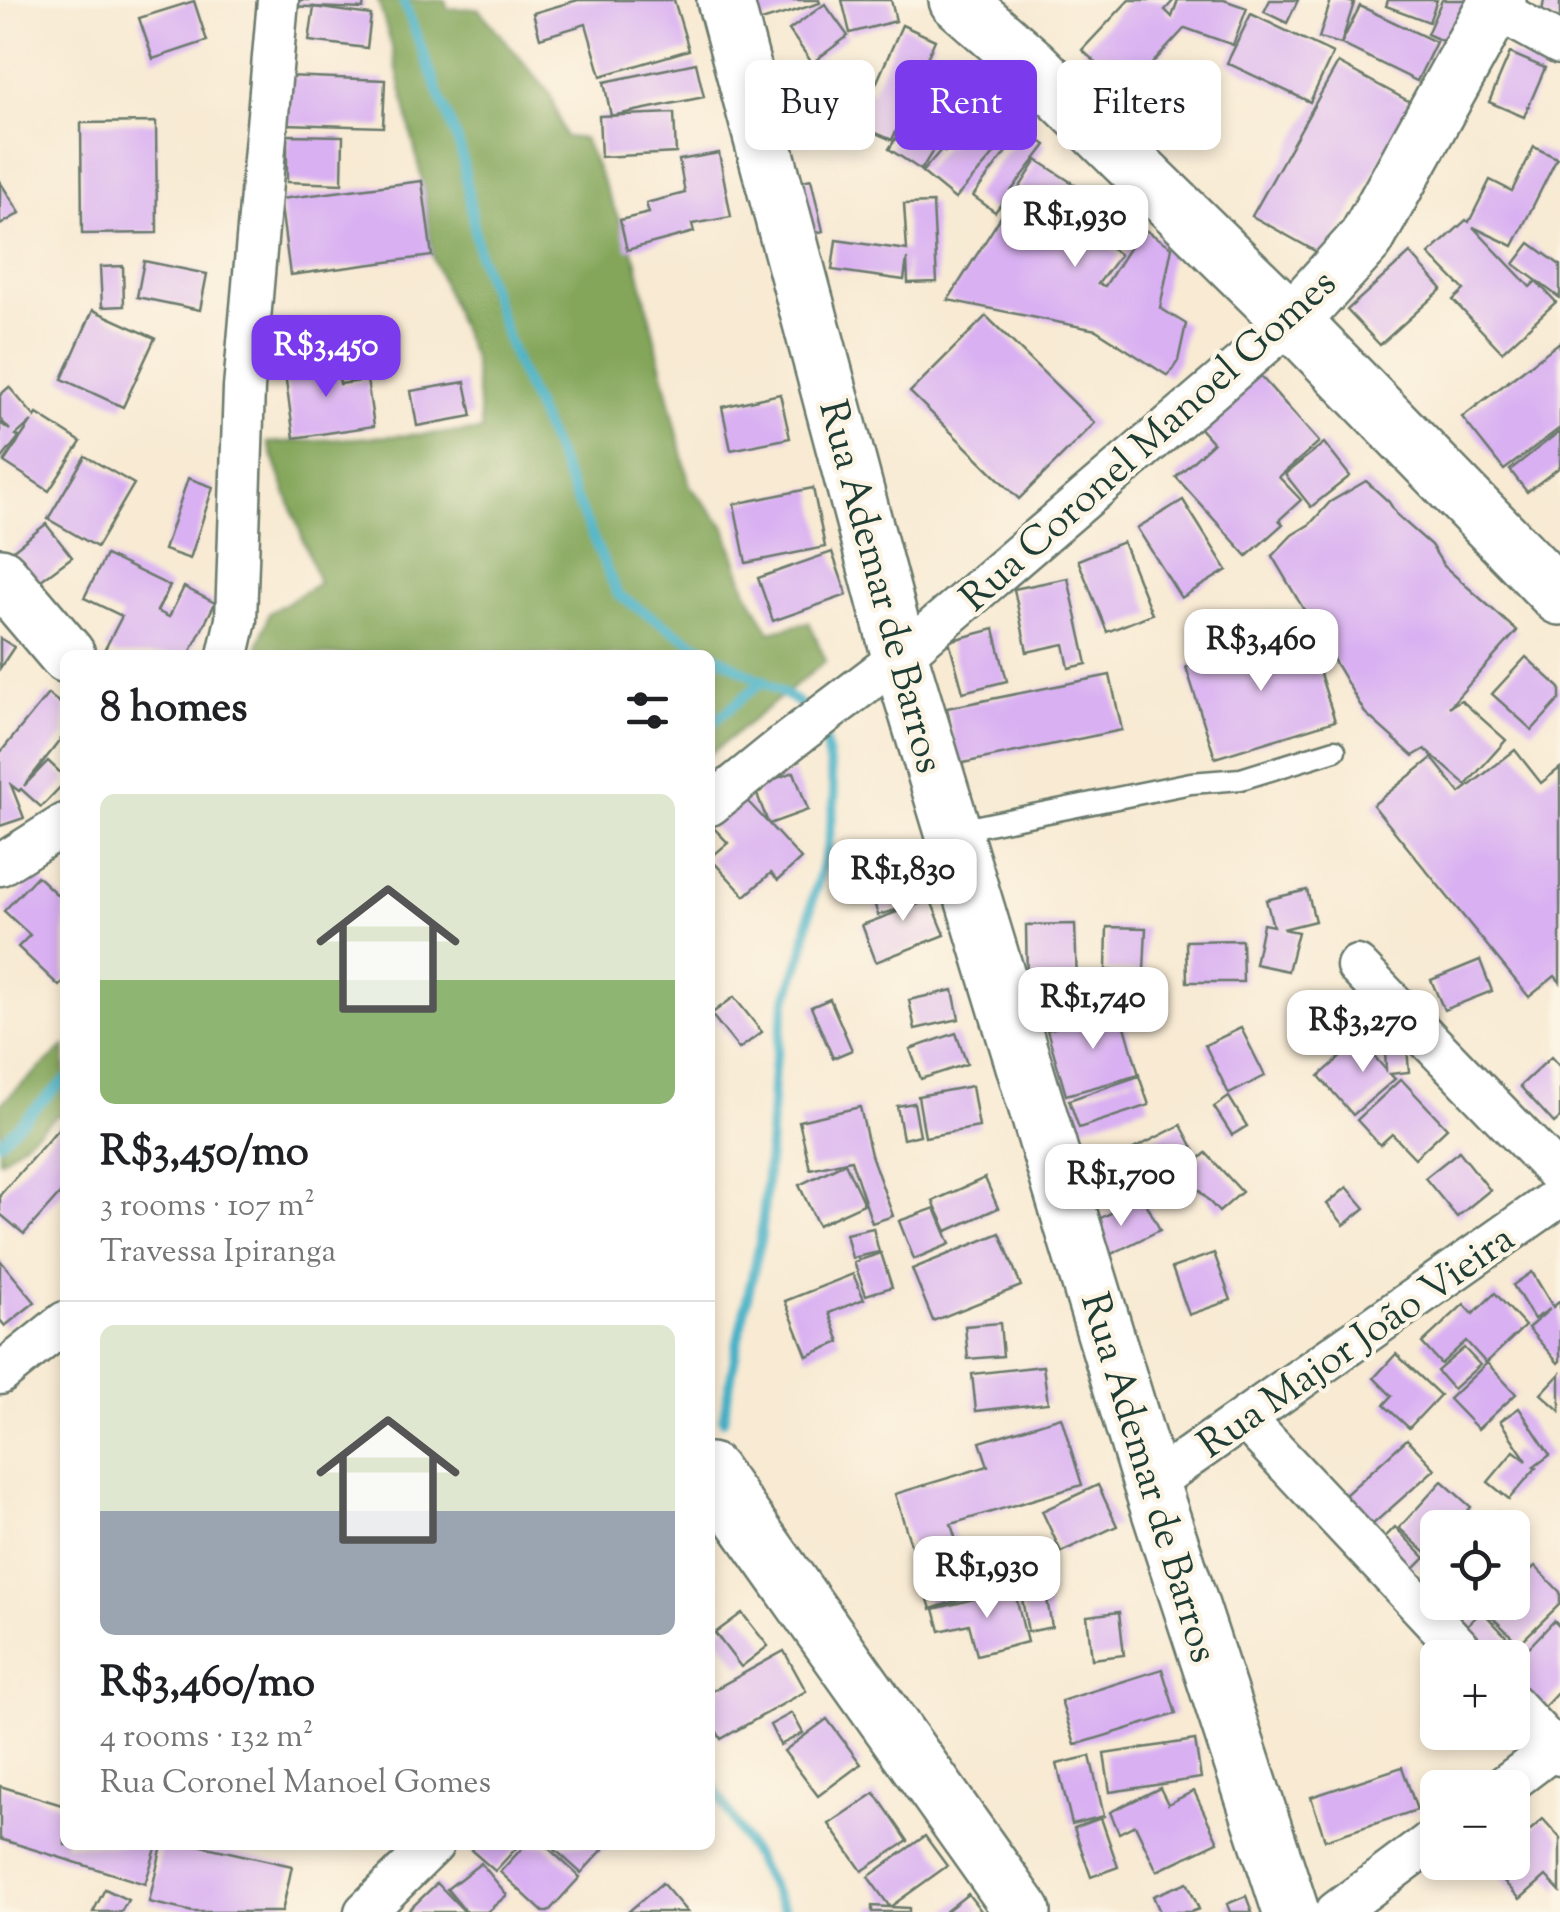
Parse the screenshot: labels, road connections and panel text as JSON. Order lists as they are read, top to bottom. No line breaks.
{"streets":{"street":["Rua Coronel Manoel Gomes","Rua Ademar de Barros","Rua Major João Vieira"]},"crossings":[["Rua Coronel Manoel Gomes","Rua Ademar de Barros"],["Rua Ademar de Barros","Rua Major João Vieira"]],"page":{"chip":["Buy","Rent","Filters"],"price":["R$1,930","R$3,450","R$3,460","R$1,830","R$1,740","R$3,270","R$1,700","R$1,930"],"heading":"8 homes","list":[{"name":"R$3,450/mo","note":"3 rooms · 107 m² · Travessa Ipiranga"},{"name":"R$3,460/mo","note":"4 rooms · 132 m² · Rua Coronel Manoel Gomes"}],"map_buttons":["+","−"]}}
